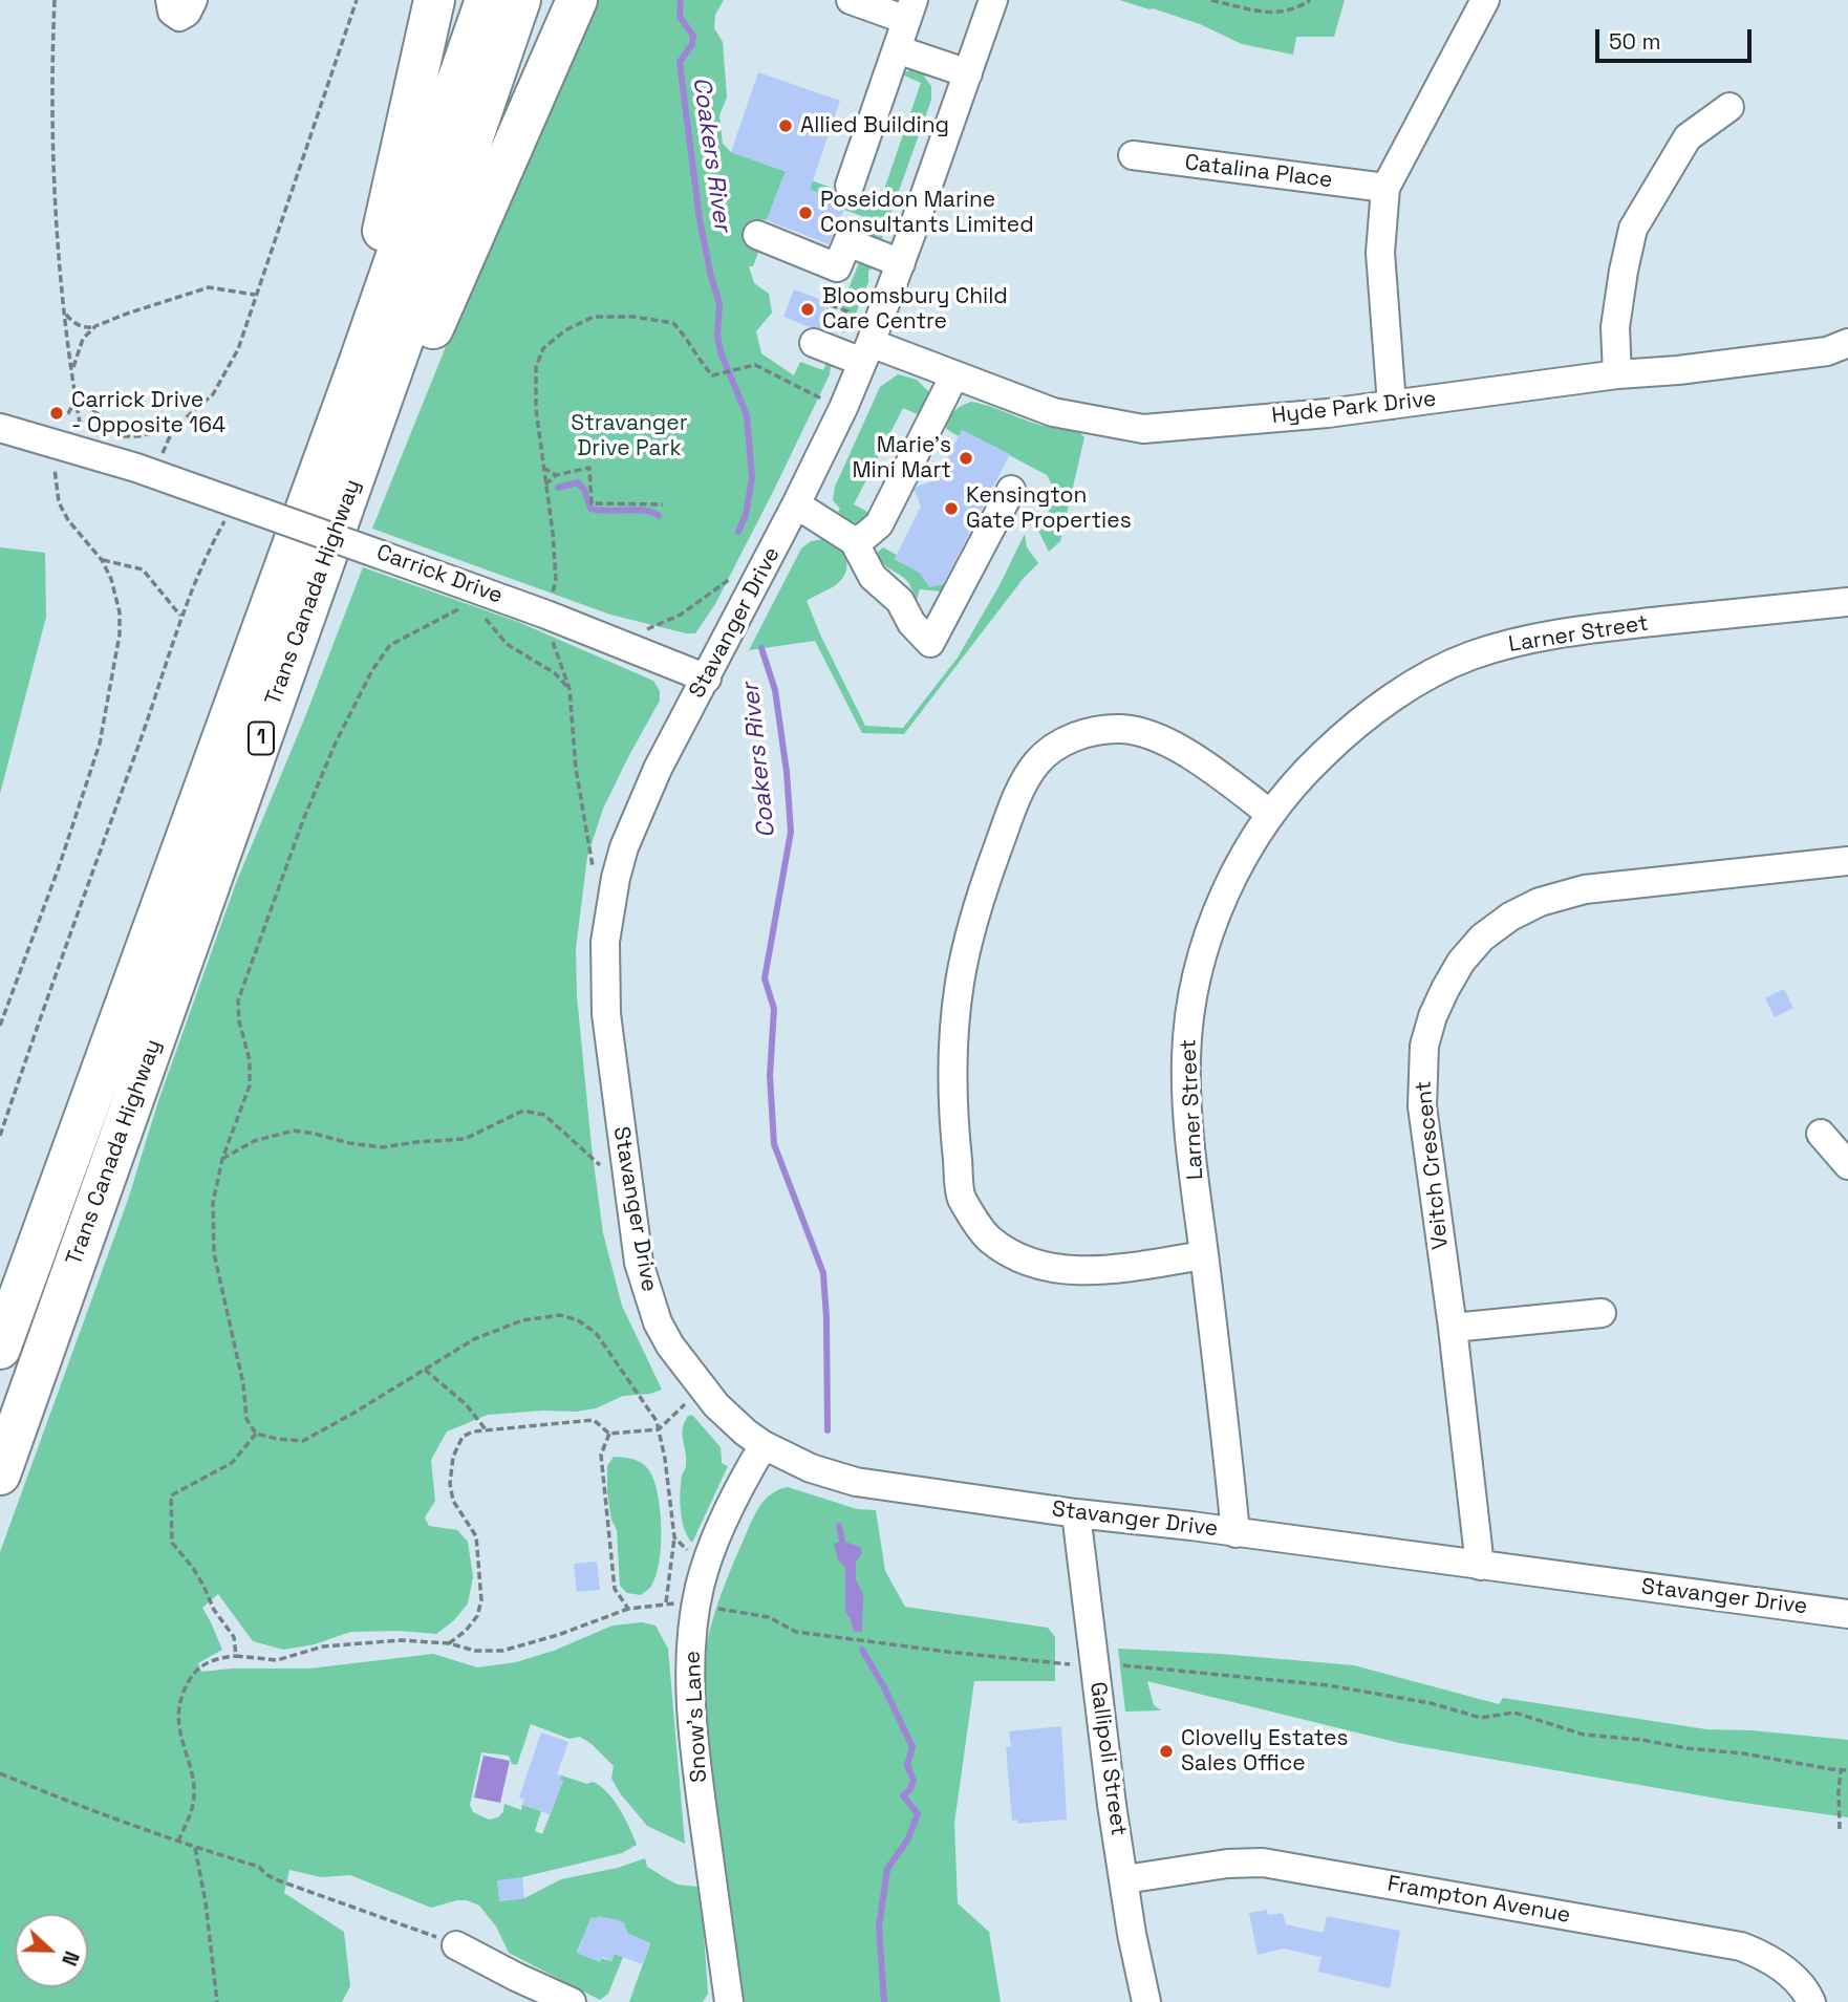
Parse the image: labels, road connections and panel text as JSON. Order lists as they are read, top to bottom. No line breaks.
{"streets":{"highway":["Trans Canada Highway","1"],"street":["Catalina Place","Hyde Park Drive","Carrick Drive","Stavanger Drive","Larner Street","Veitch Crescent","Snow's Lane","Gallipoli Street","Frampton Avenue"]},"crossings":[["Hyde Park Drive","Stavanger Drive"],["Carrick Drive","Stavanger Drive"],["Stavanger Drive","Larner Street"],["Stavanger Drive","Veitch Crescent"],["Stavanger Drive","Snow's Lane"],["Stavanger Drive","Gallipoli Street"],["Gallipoli Street","Frampton Avenue"]],"water":["Coakers River"],"parks":["Stravanger Drive Park"],"places":["Allied Building","Poseidon Marine Consultants Limited","Bloomsbury Child Care Centre","Carrick Drive - Opposite 164","Marie's Mini Mart","Kensington Gate Properties","Clovelly Estates Sales Office"],"scale_bar":"50 m","north":"right"}
